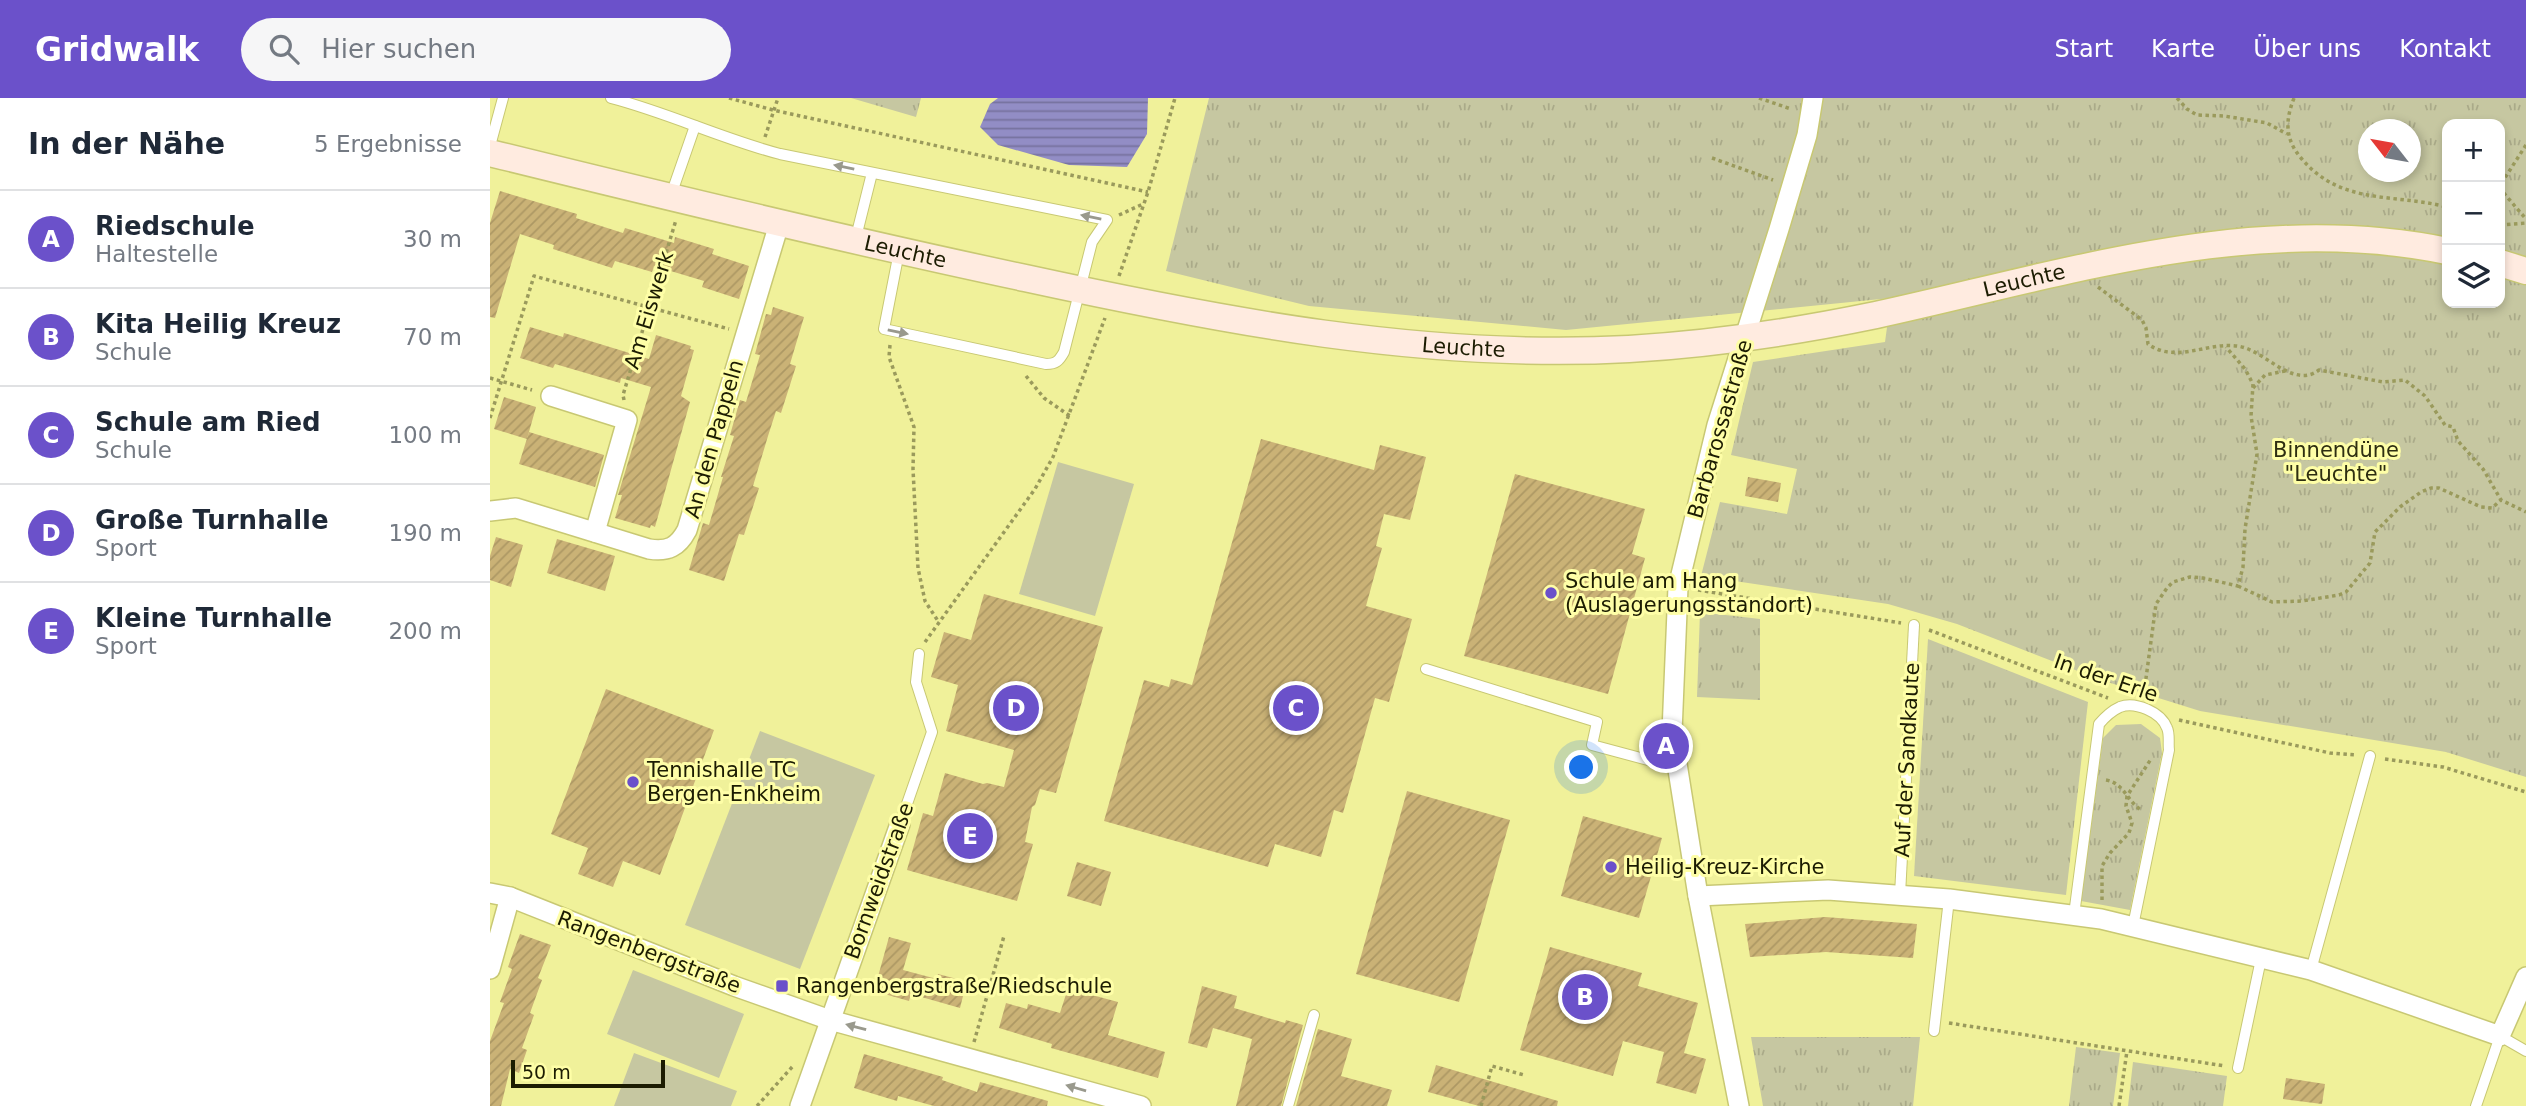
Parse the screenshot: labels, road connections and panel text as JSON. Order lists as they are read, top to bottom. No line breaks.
{"streets":{"street":["Leuchte","Barbarossastraße","An den Pappeln","Bornweidstraße","Rangenbergstraße"],"lane":["Auf der Sandkaute"],"path":["Am Eiswerk","In der Erle"]},"crossings":[["Leuchte","Am Eiswerk"],["Leuchte","Barbarossastraße"],["Leuchte","An den Pappeln"],["Barbarossastraße","In der Erle"],["In der Erle","Auf der Sandkaute"],["Bornweidstraße","Rangenbergstraße"]],"one_way":["Rangenbergstraße"],"parks":["Binnendüne \"Leuchte\""],"places":{"other":["Schule am Hang (Auslagerungsstandort)","Tennishalle TC Bergen-Enkheim","Heilig-Kreuz-Kirche"],"transit":["Rangenbergstraße/Riedschule"]},"scale_bar":"50 m","north":"top left","page":{"header":"Gridwalk","search":"Hier suchen","nav":["Start","Karte","Über uns","Kontakt"],"heading":["In der Nähe","5 Ergebnisse"],"map_buttons":["+","−"],"list":[{"mark":"A","name":"Riedschule","note":"Haltestelle","value":"30 m"},{"mark":"B","name":"Kita Heilig Kreuz","note":"Schule","value":"70 m"},{"mark":"C","name":"Schule am Ried","note":"Schule","value":"100 m"},{"mark":"D","name":"Große Turnhalle","note":"Sport","value":"190 m"},{"mark":"E","name":"Kleine Turnhalle","note":"Sport","value":"200 m"}],"pins":["C","D","A","E","B"],"scale":"50 m"}}
